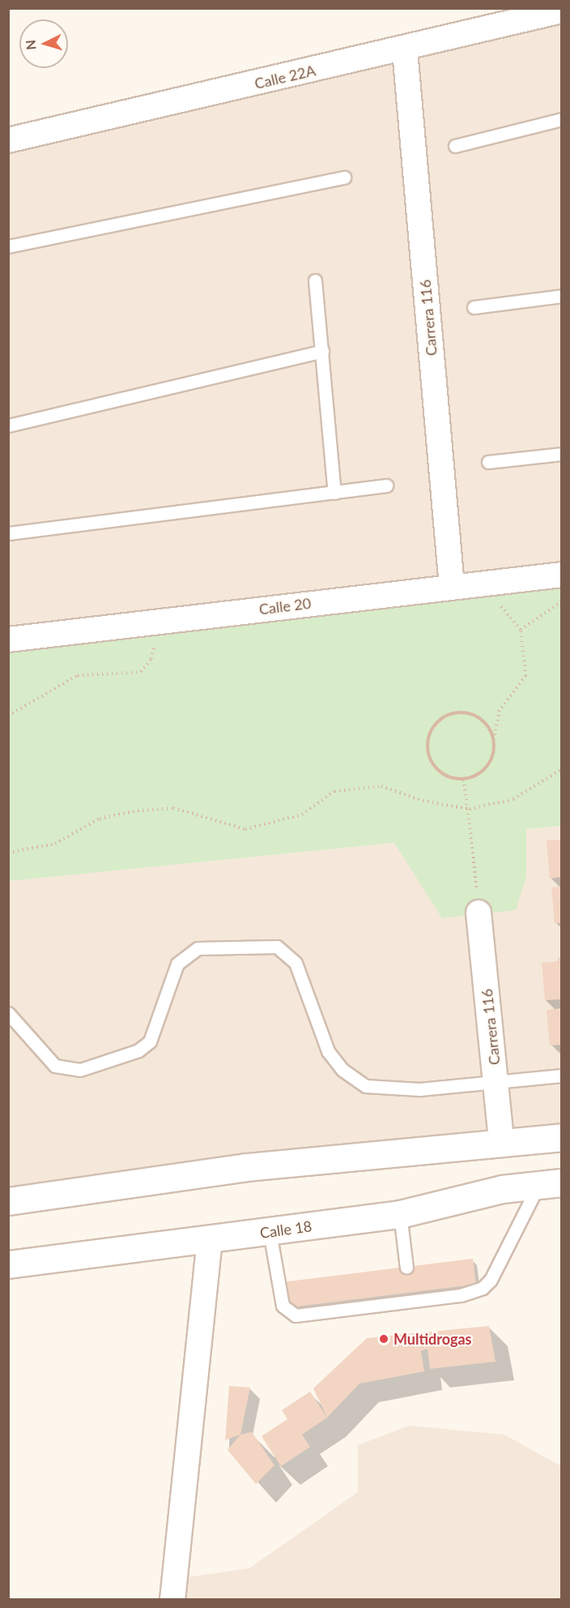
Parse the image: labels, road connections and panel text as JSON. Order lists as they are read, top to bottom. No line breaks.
{"streets":{"main road":["Calle 18"],"street":["Calle 22A","Carrera 116","Calle 20"]},"crossings":[["Calle 22A","Carrera 116"],["Carrera 116","Calle 20"]],"places":["Multidrogas"],"north":"left"}
